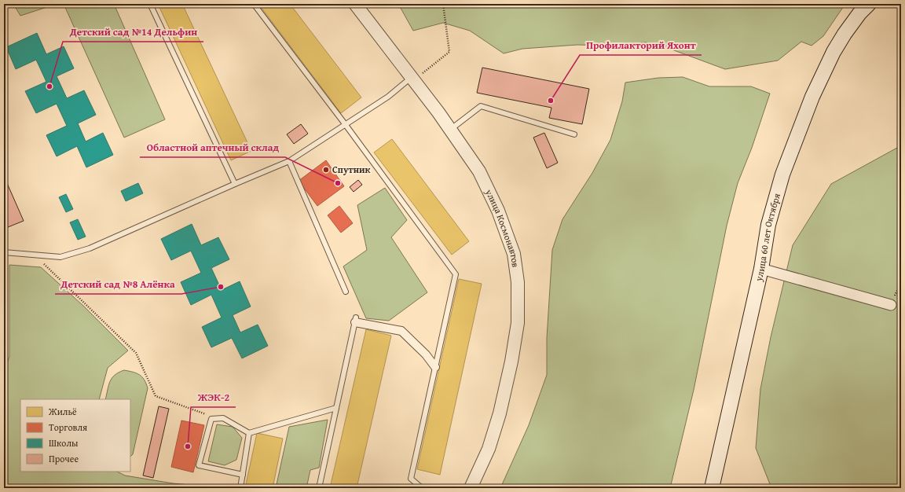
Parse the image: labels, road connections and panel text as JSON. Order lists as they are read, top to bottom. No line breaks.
{"streets":{"main road":["улица 60 лет Октября"],"street":["улица Космонавтов"]},"places":["Детский сад №14 Дельфин","Профилакторий Яхонт","Спутник","Областной аптечный склад","Детский сад №8 Алёнка","ЖЭК-2"],"legend":["Жильё","Торговля","Школы","Прочее"]}
